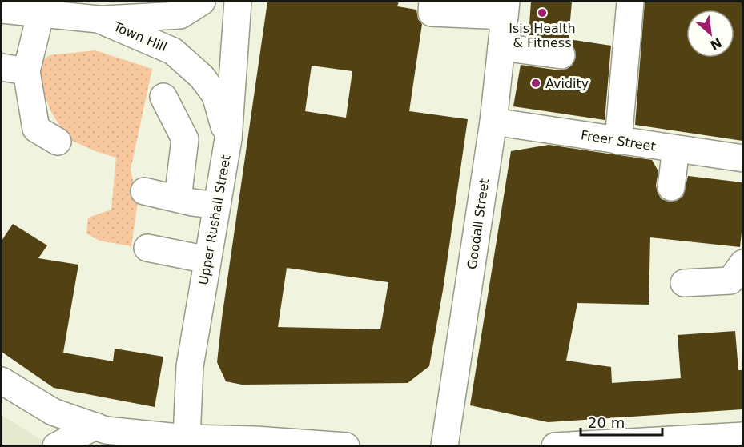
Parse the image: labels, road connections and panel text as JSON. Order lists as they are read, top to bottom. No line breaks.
{"streets":{"street":["Town Hill","Freer Street","Upper Rushall Street","Goodall Street"]},"crossings":[["Town Hill","Upper Rushall Street"],["Freer Street","Goodall Street"]],"places":["Isis Health & Fitness","Avidity"],"scale_bar":"20 m","north":"bottom right"}
